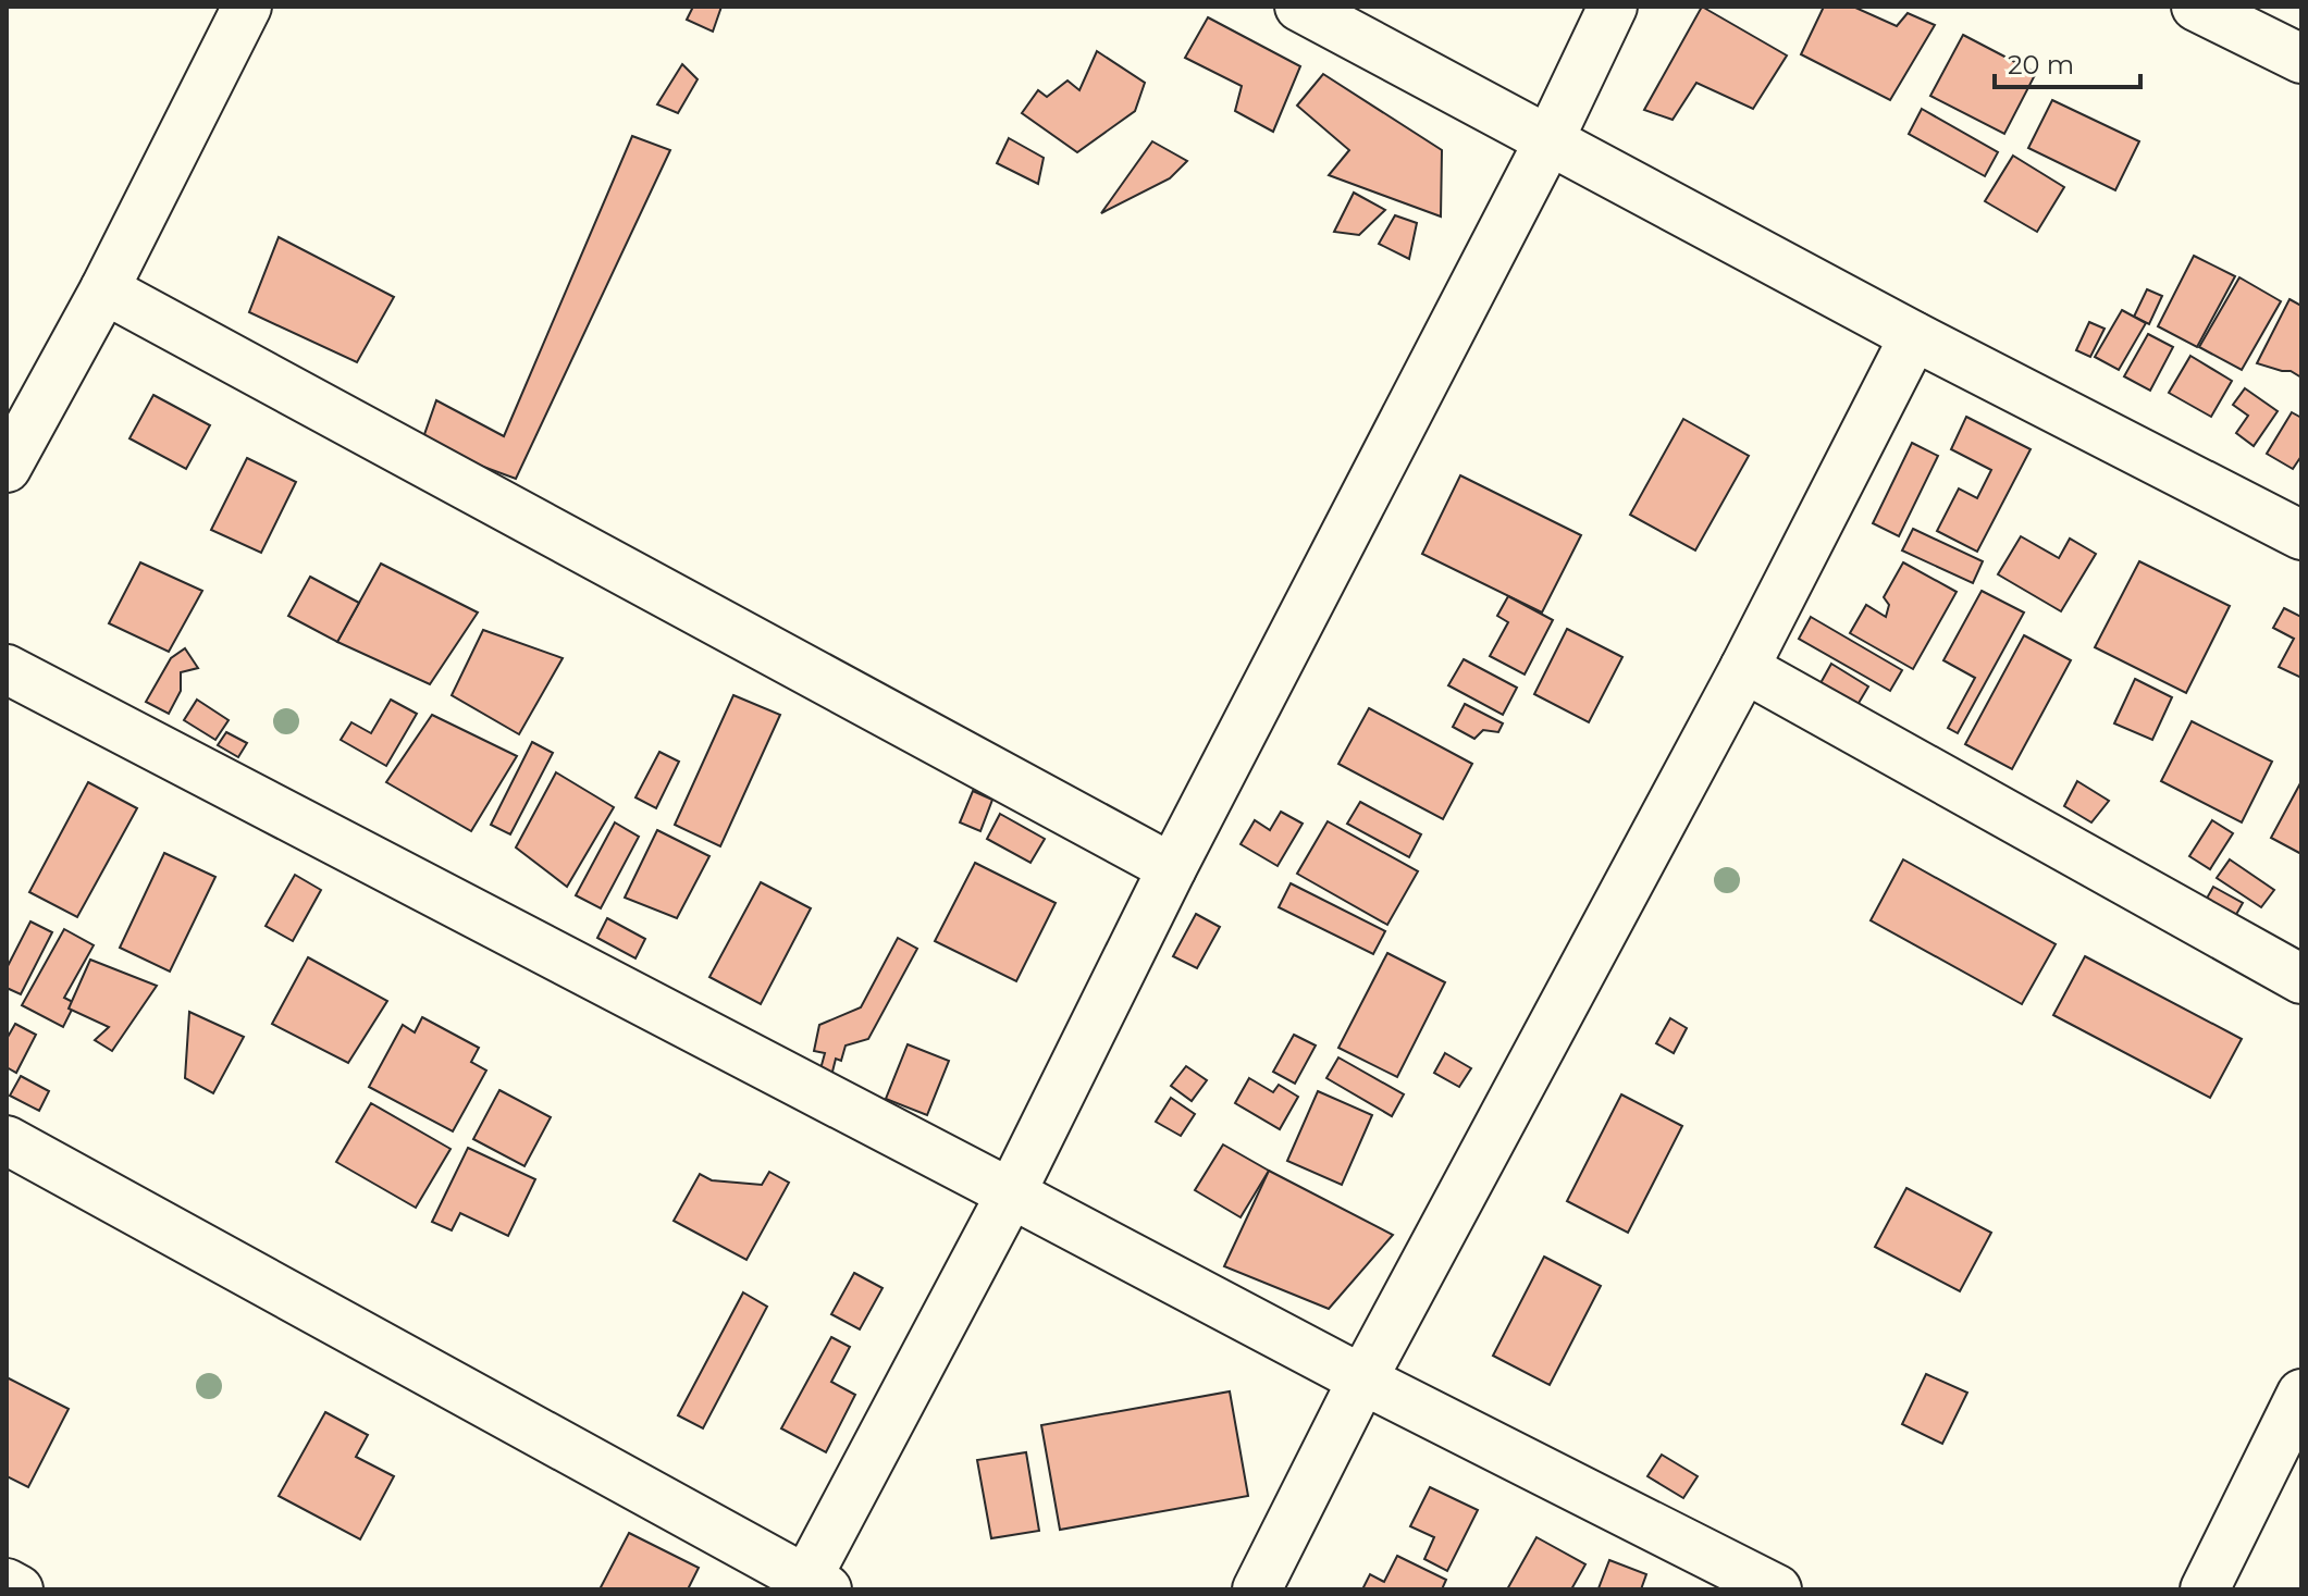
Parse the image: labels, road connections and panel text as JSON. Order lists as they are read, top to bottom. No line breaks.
{"scale_bar":"20 m"}
